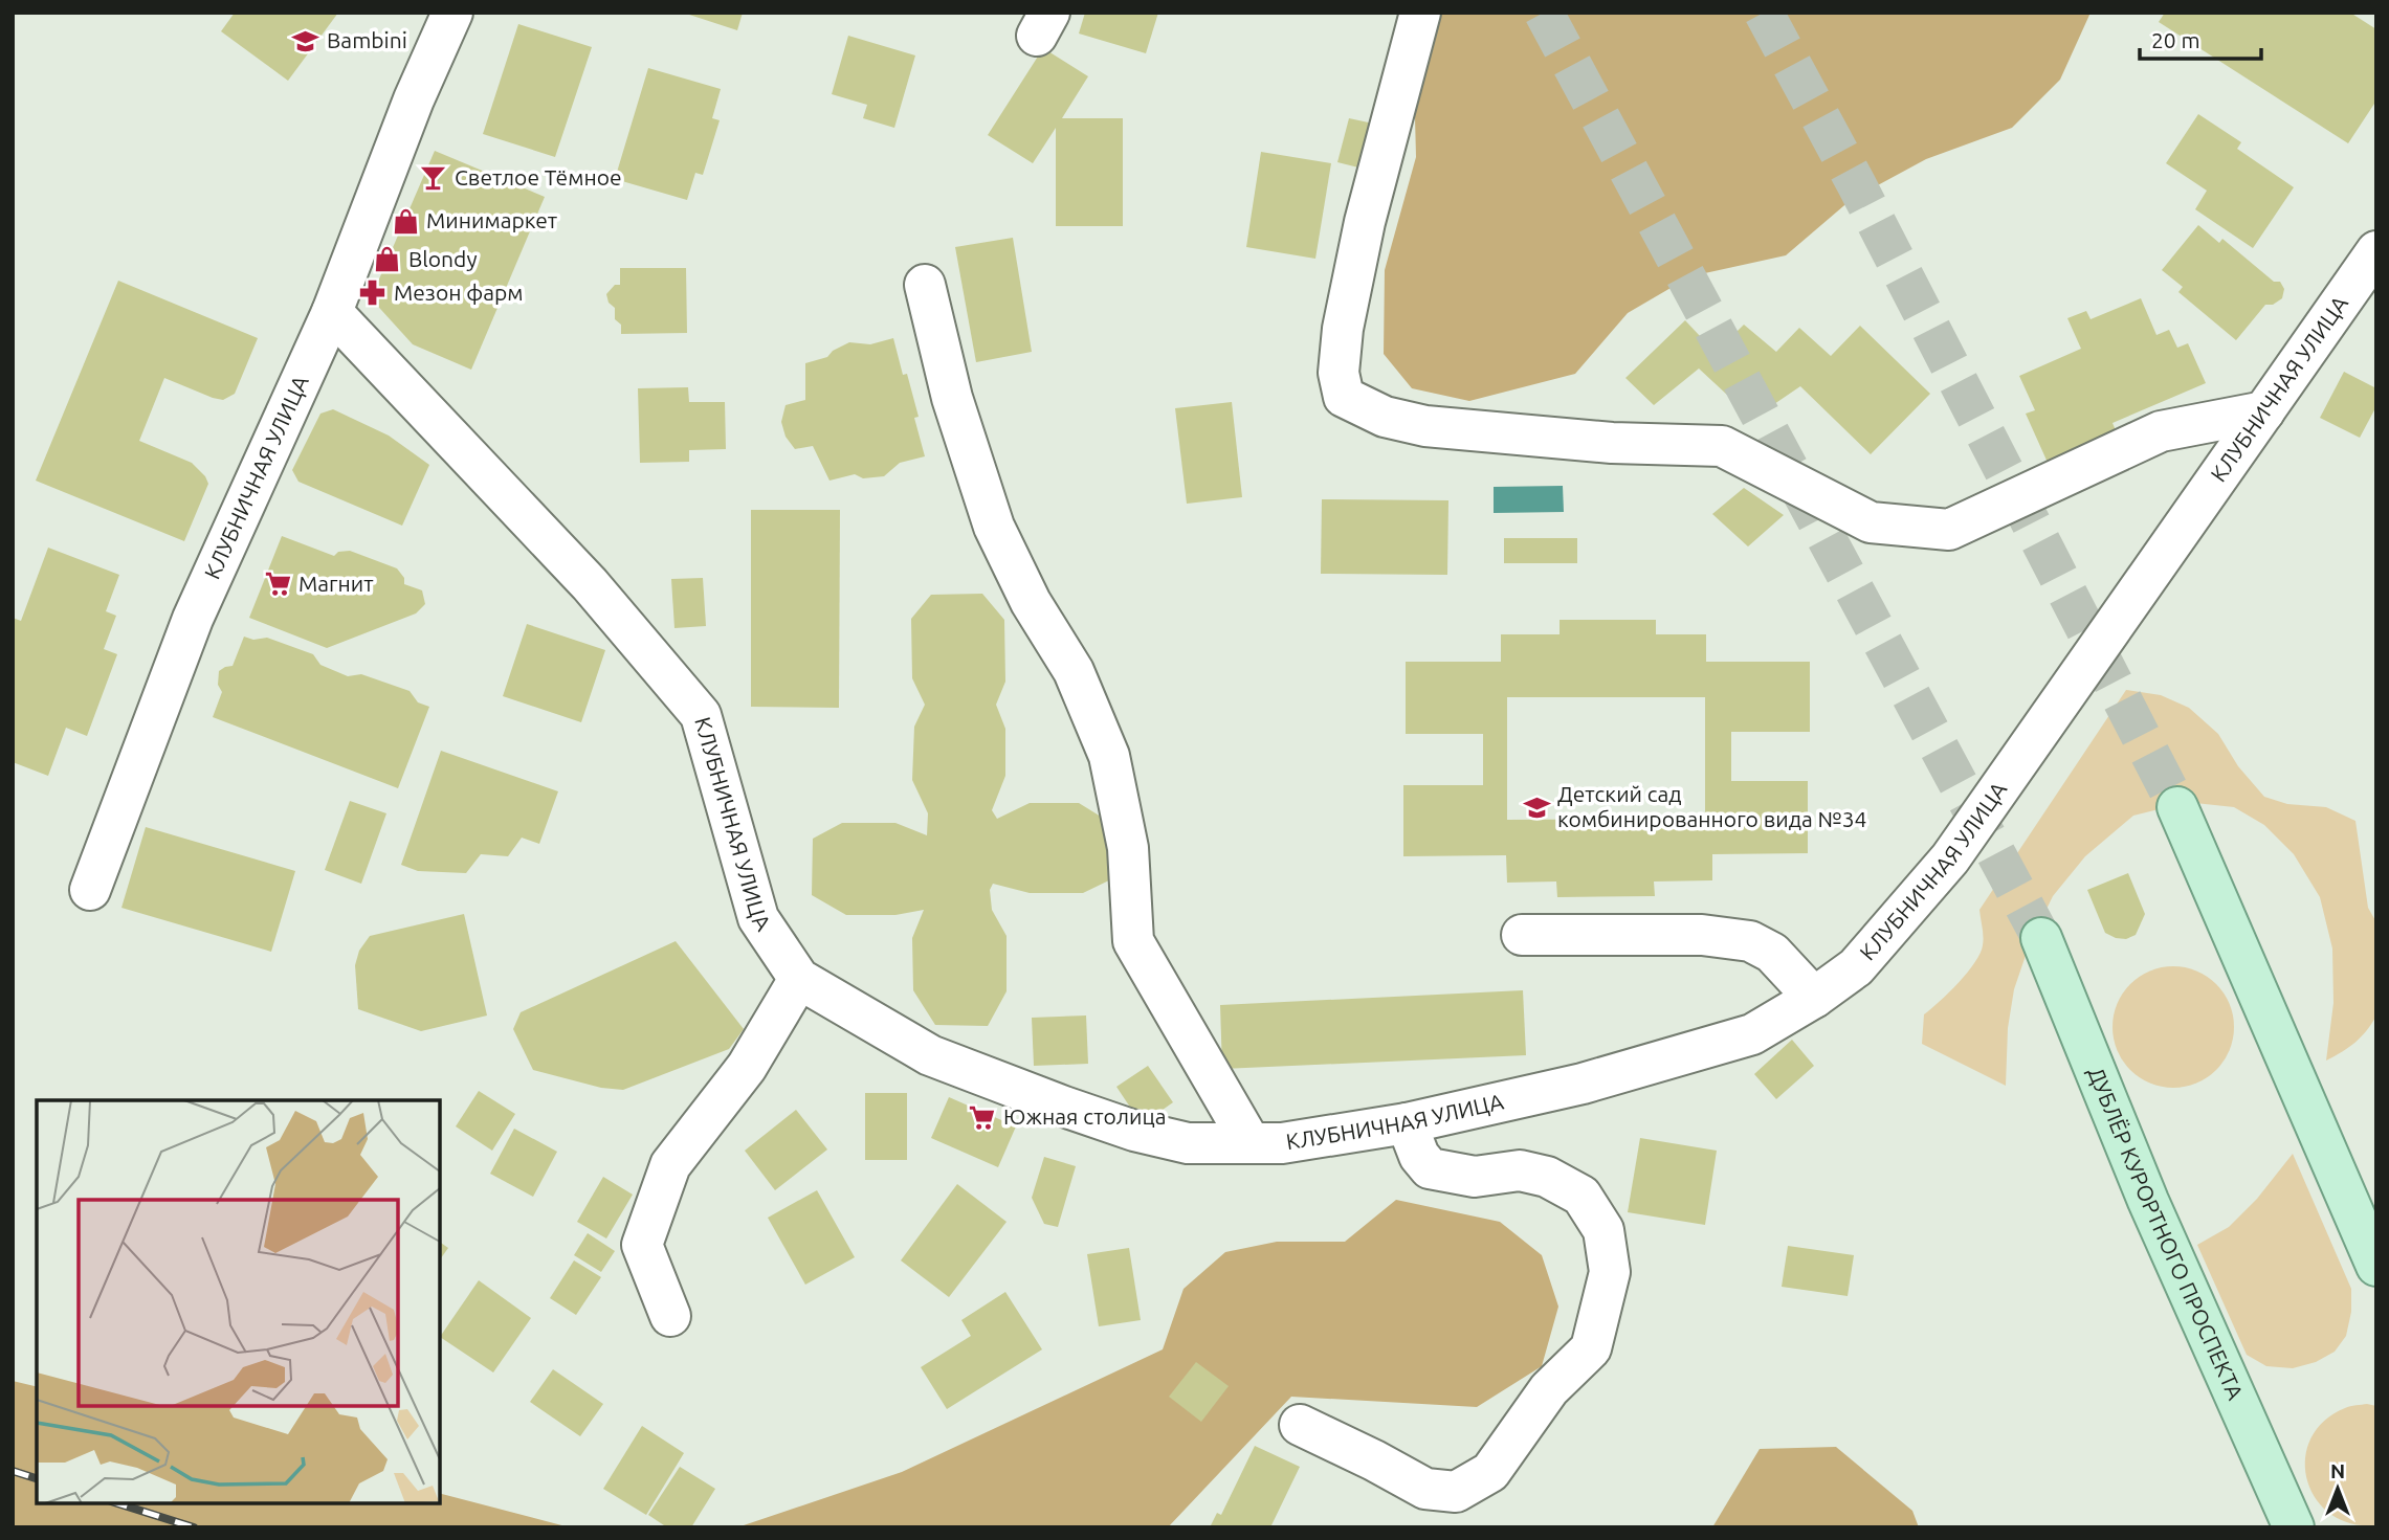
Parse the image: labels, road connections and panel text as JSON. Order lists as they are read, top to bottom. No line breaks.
{"streets":{"main road":["ДУБЛЁР КУРОРТНОГО ПРОСПЕКТА"],"street":["КЛУБНИЧНАЯ УЛИЦА"]},"places":{"school or university":["Bambini","Детский сад комбинированного вида №34"],"bar":["Светлое Тёмное"],"shop":["Минимаркет","Blondy"],"pharmacy":["Мезон фарм"],"supermarket":["Магнит","Южная столица"]},"scale_bar":"20 m","north":"top"}
